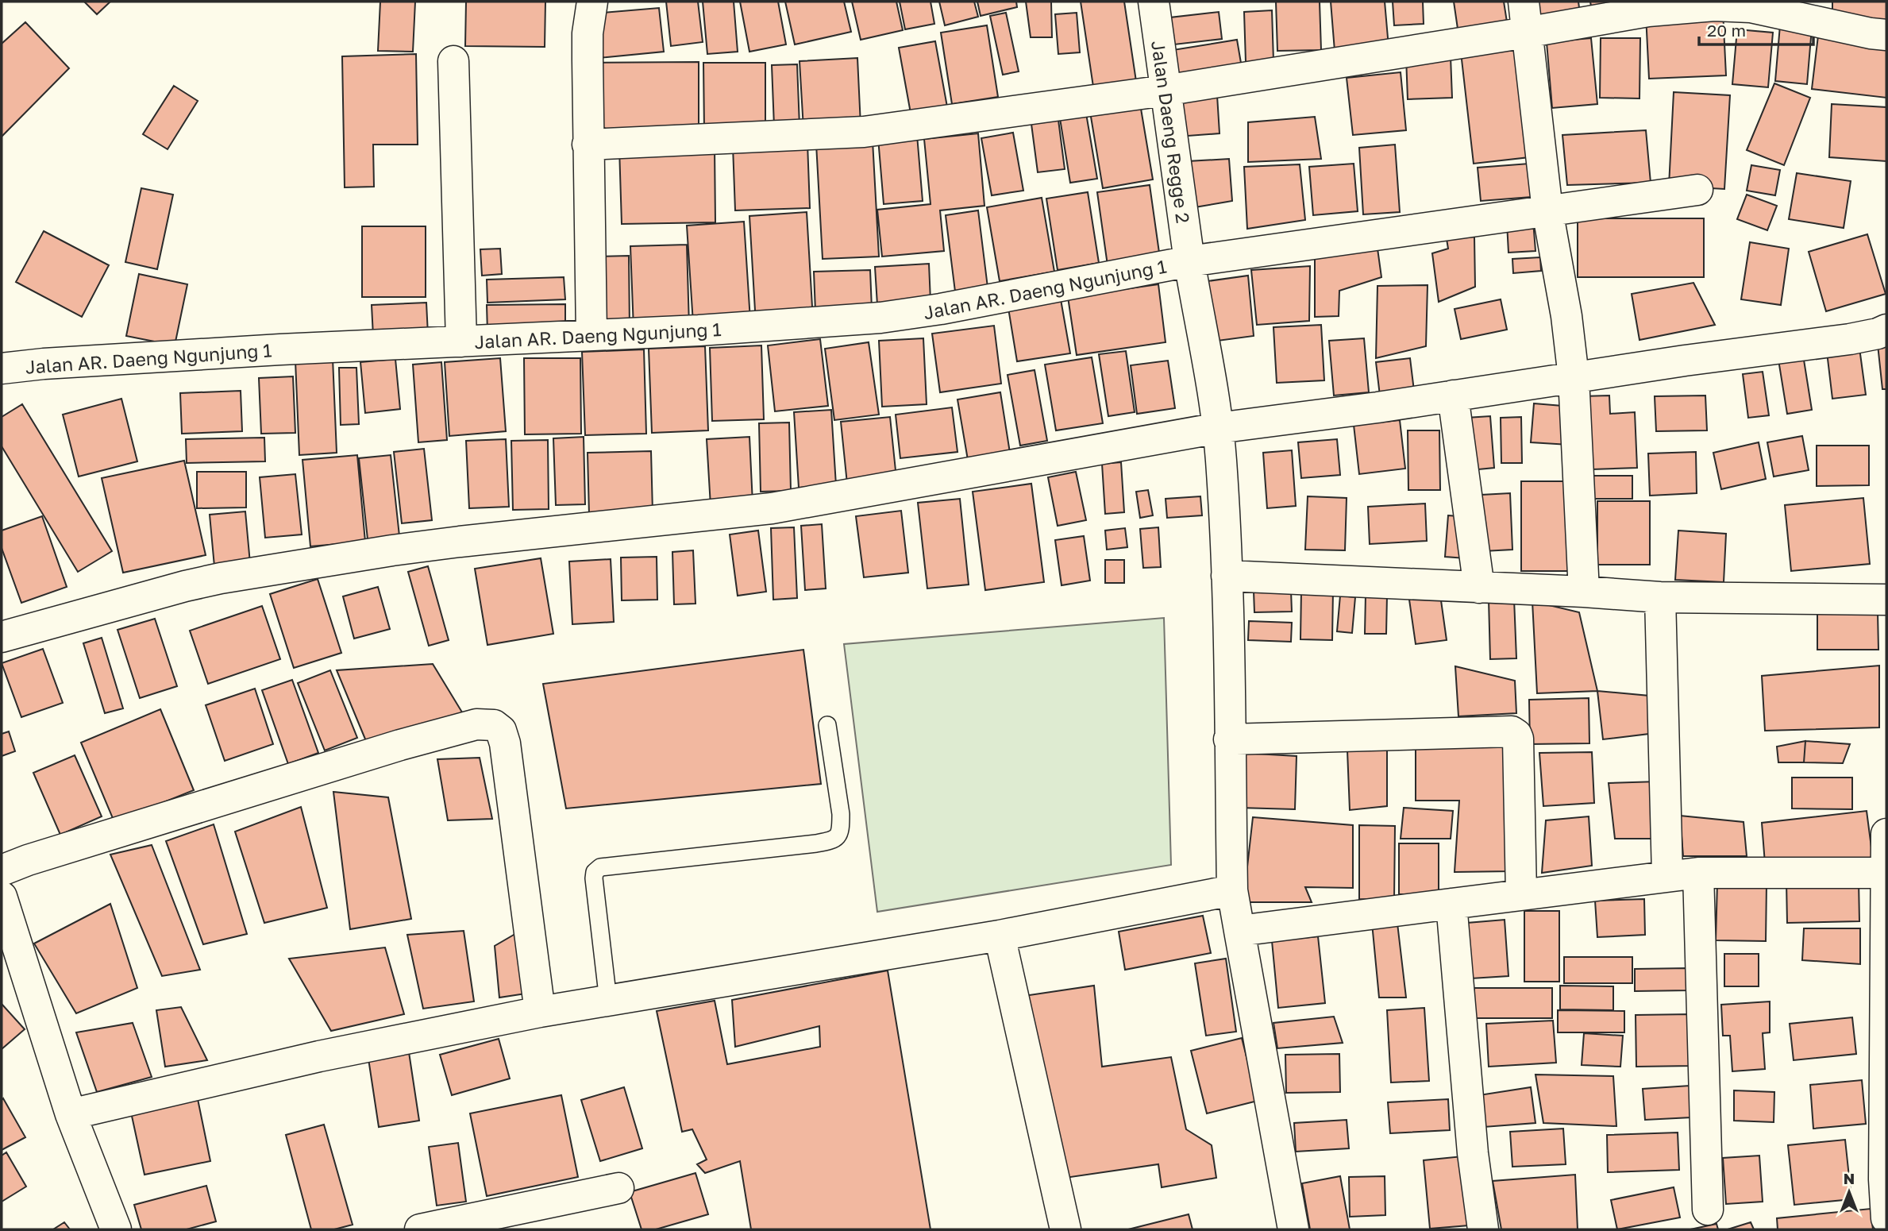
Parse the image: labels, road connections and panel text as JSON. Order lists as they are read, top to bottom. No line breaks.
{"streets":{"street":["Jalan Daeng Regge 2","Jalan AR. Daeng Ngunjung 1"]},"crossings":[["Jalan Daeng Regge 2","Jalan AR. Daeng Ngunjung 1"]],"scale_bar":"20 m","north":"top"}
